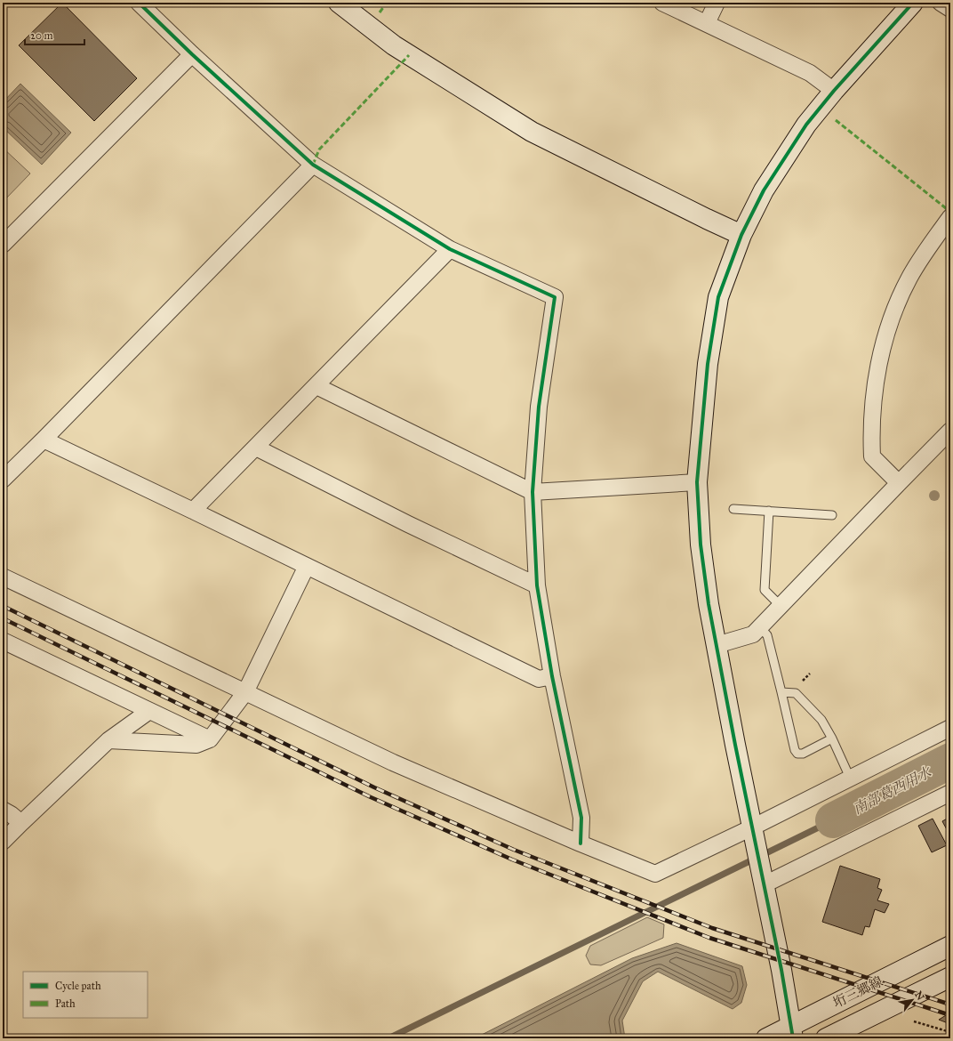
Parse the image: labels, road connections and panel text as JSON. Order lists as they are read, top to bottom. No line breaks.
{"streets":{"street":["垳三郷線"]},"water":["南部葛西用水"],"legend":["Cycle path","Path"],"scale_bar":"20 m","north":"top right"}
